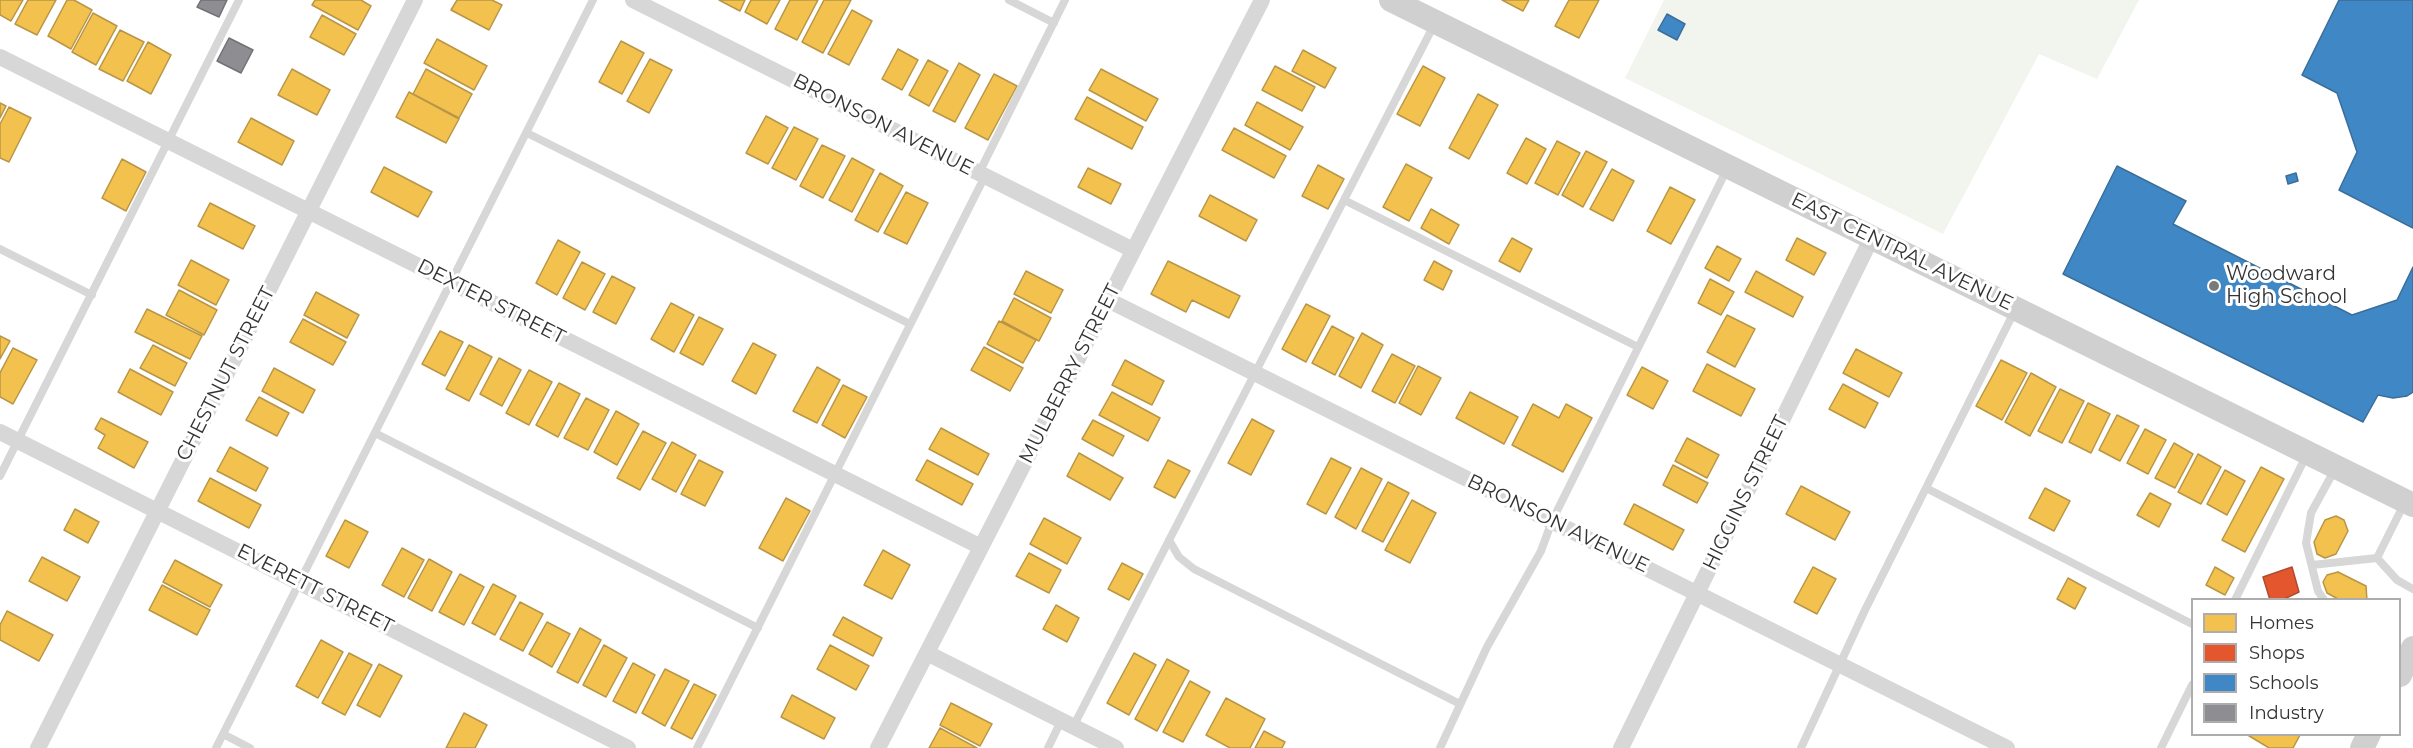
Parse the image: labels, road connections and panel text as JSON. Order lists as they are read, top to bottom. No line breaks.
{"streets":{"street":["BRONSON AVENUE","EAST CENTRAL AVENUE","DEXTER STREET","CHESTNUT STREET","MULBERRY STREET","HIGGINS STREET","EVERETT STREET"]},"crossings":[["BRONSON AVENUE","MULBERRY STREET"],["BRONSON AVENUE","HIGGINS STREET"],["EAST CENTRAL AVENUE","HIGGINS STREET"],["DEXTER STREET","CHESTNUT STREET"],["DEXTER STREET","MULBERRY STREET"],["CHESTNUT STREET","EVERETT STREET"]],"places":["Woodward High School"],"legend":["Homes","Shops","Schools","Industry"]}
